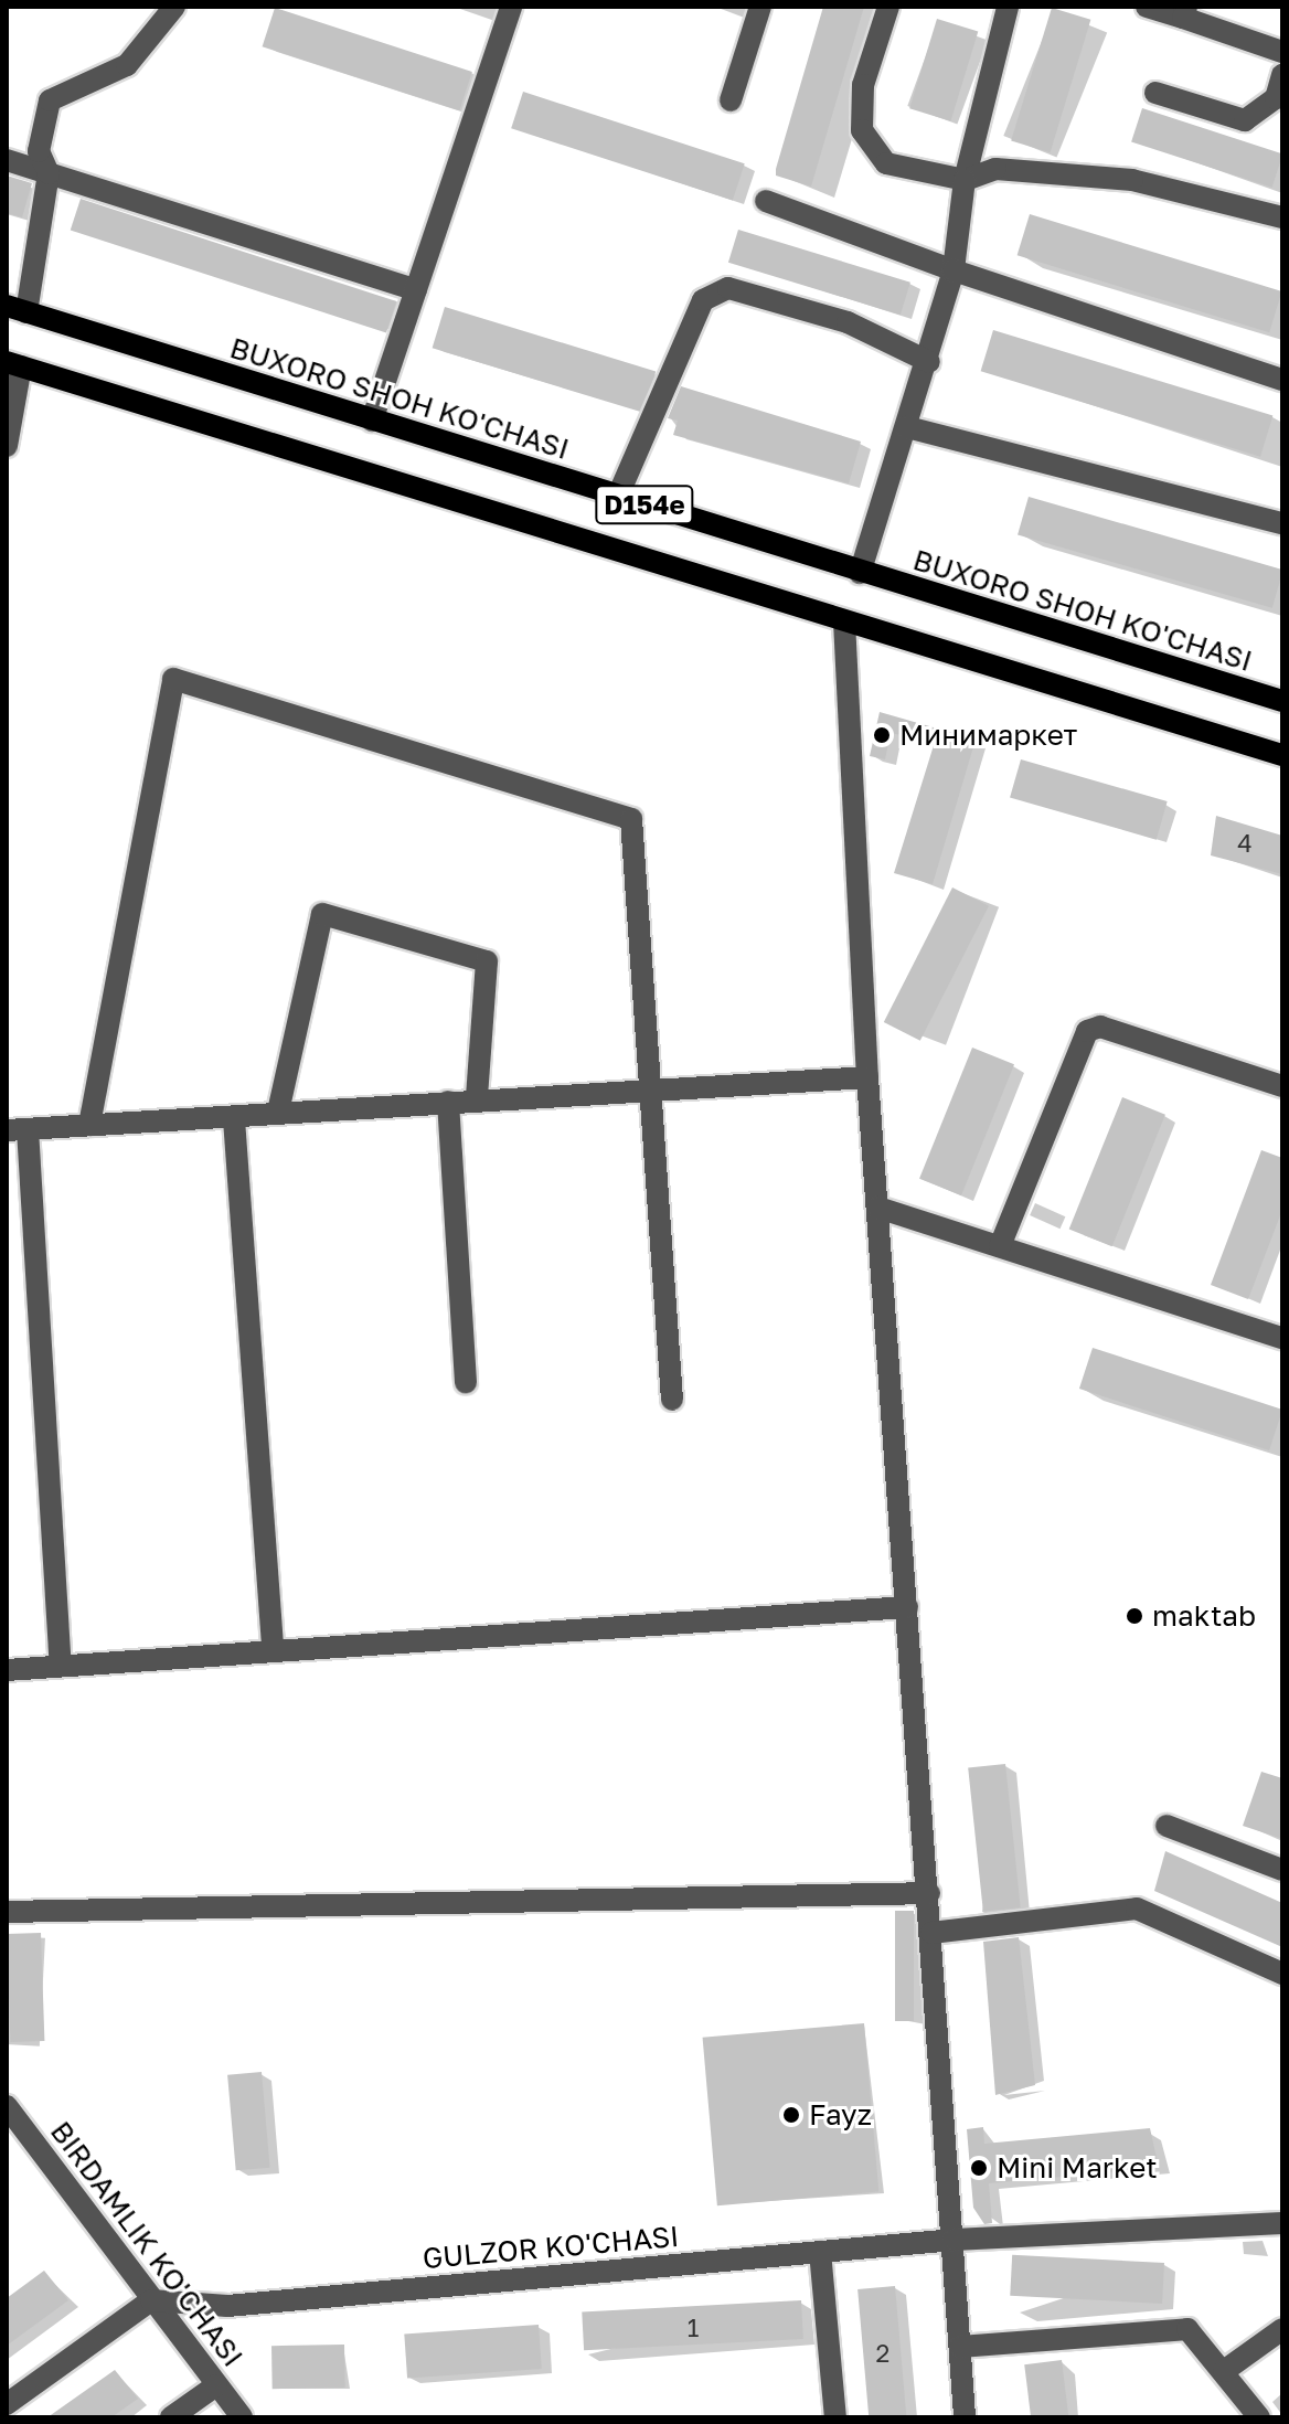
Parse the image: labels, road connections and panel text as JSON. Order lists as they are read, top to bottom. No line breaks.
{"streets":{"main road":["BUXORO SHOH KO'CHASI","D154e"],"street":["BIRDAMLIK KO'CHASI","GULZOR KO'CHASI"]},"crossings":[["BIRDAMLIK KO'CHASI","GULZOR KO'CHASI"]],"places":["Минимаркет","maktab","Fayz","Mini Market"],"house_numbers":["4","1","2"]}
